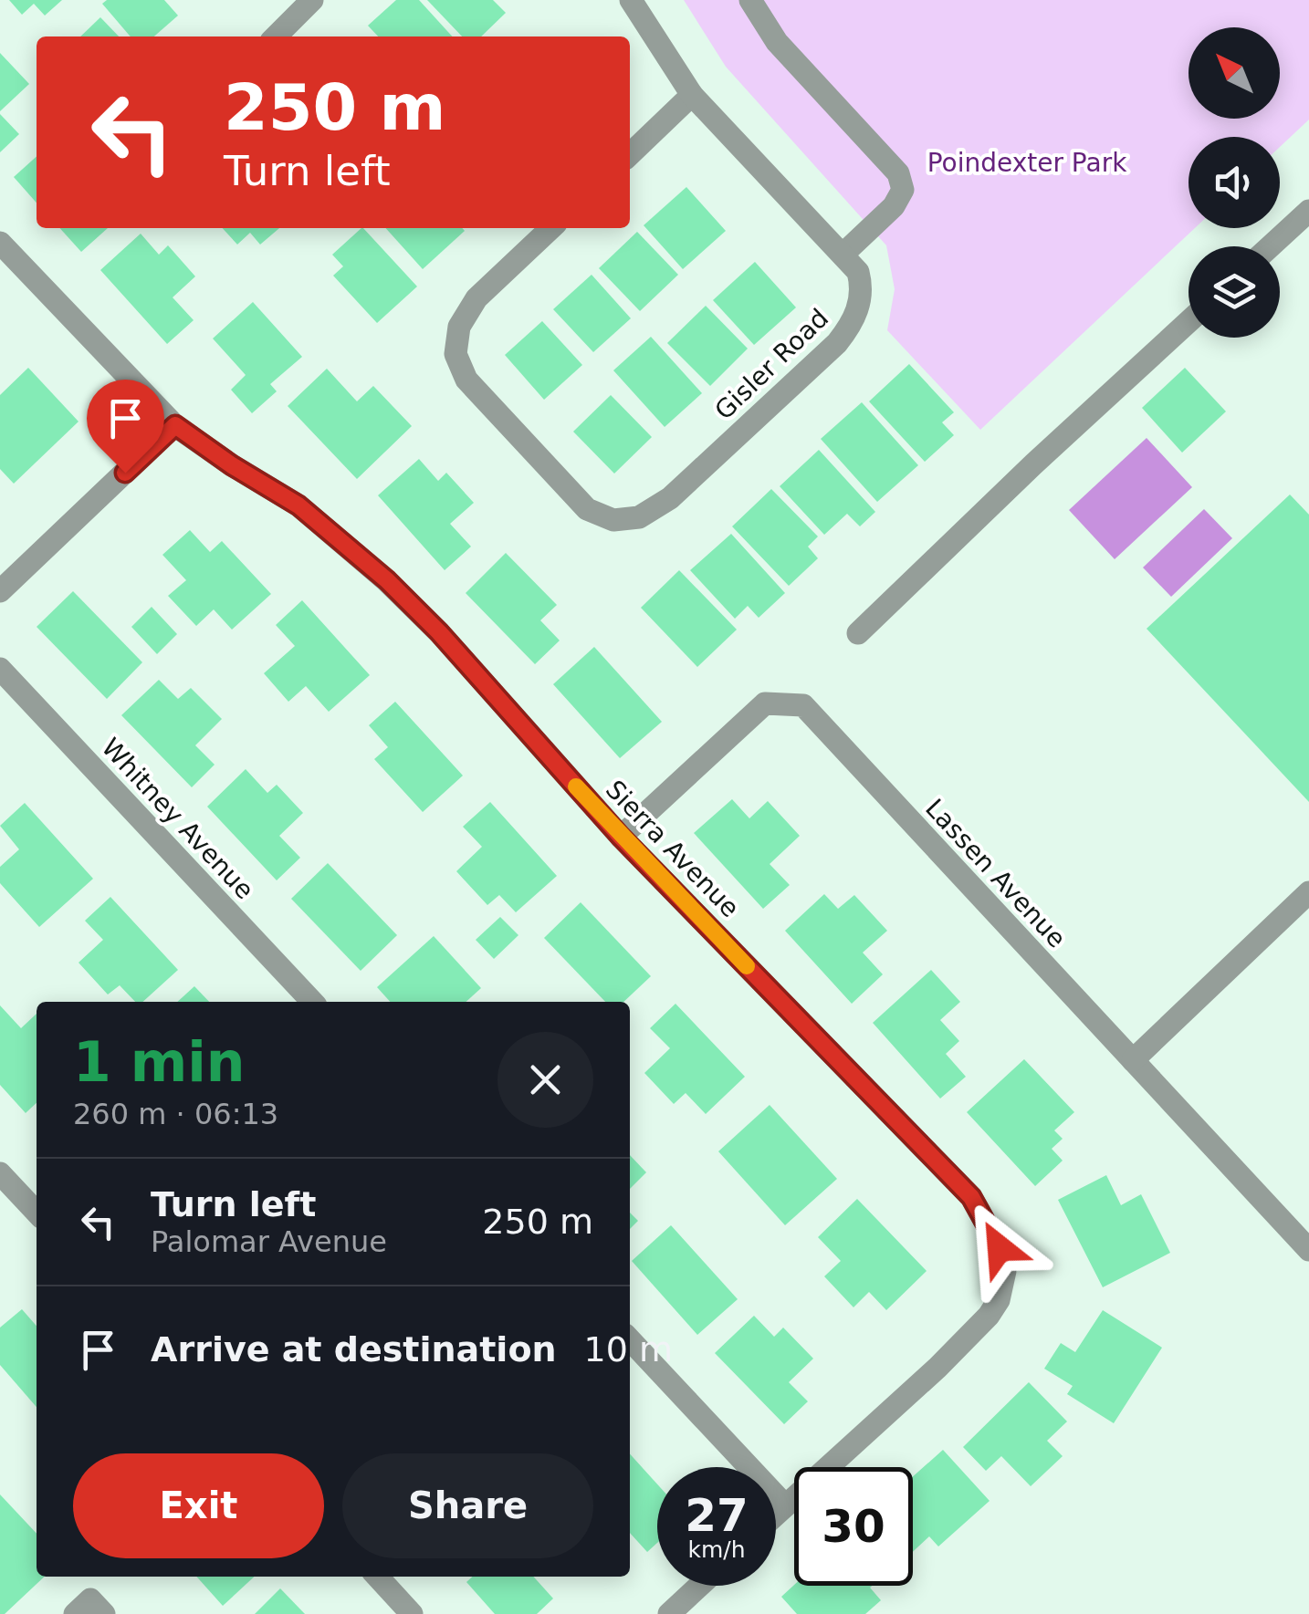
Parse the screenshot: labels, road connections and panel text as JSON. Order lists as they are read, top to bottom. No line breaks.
{"streets":{"street":["Gisler Road","Whitney Avenue","Sierra Avenue","Lassen Avenue"]},"crossings":[["Sierra Avenue","Lassen Avenue"]],"parks":["Poindexter Park"],"north":"top left","page":{"turn":["250 m","Turn left"],"heading":["1 min","260 m · 06:13"],"list":[{"name":"Turn left","note":"Palomar Avenue","value":"250 m"},{"name":"Arrive at destination","value":"10 m"}],"buttons":["Exit","Share"],"speed":"27 km/h","limit":"30"}}
